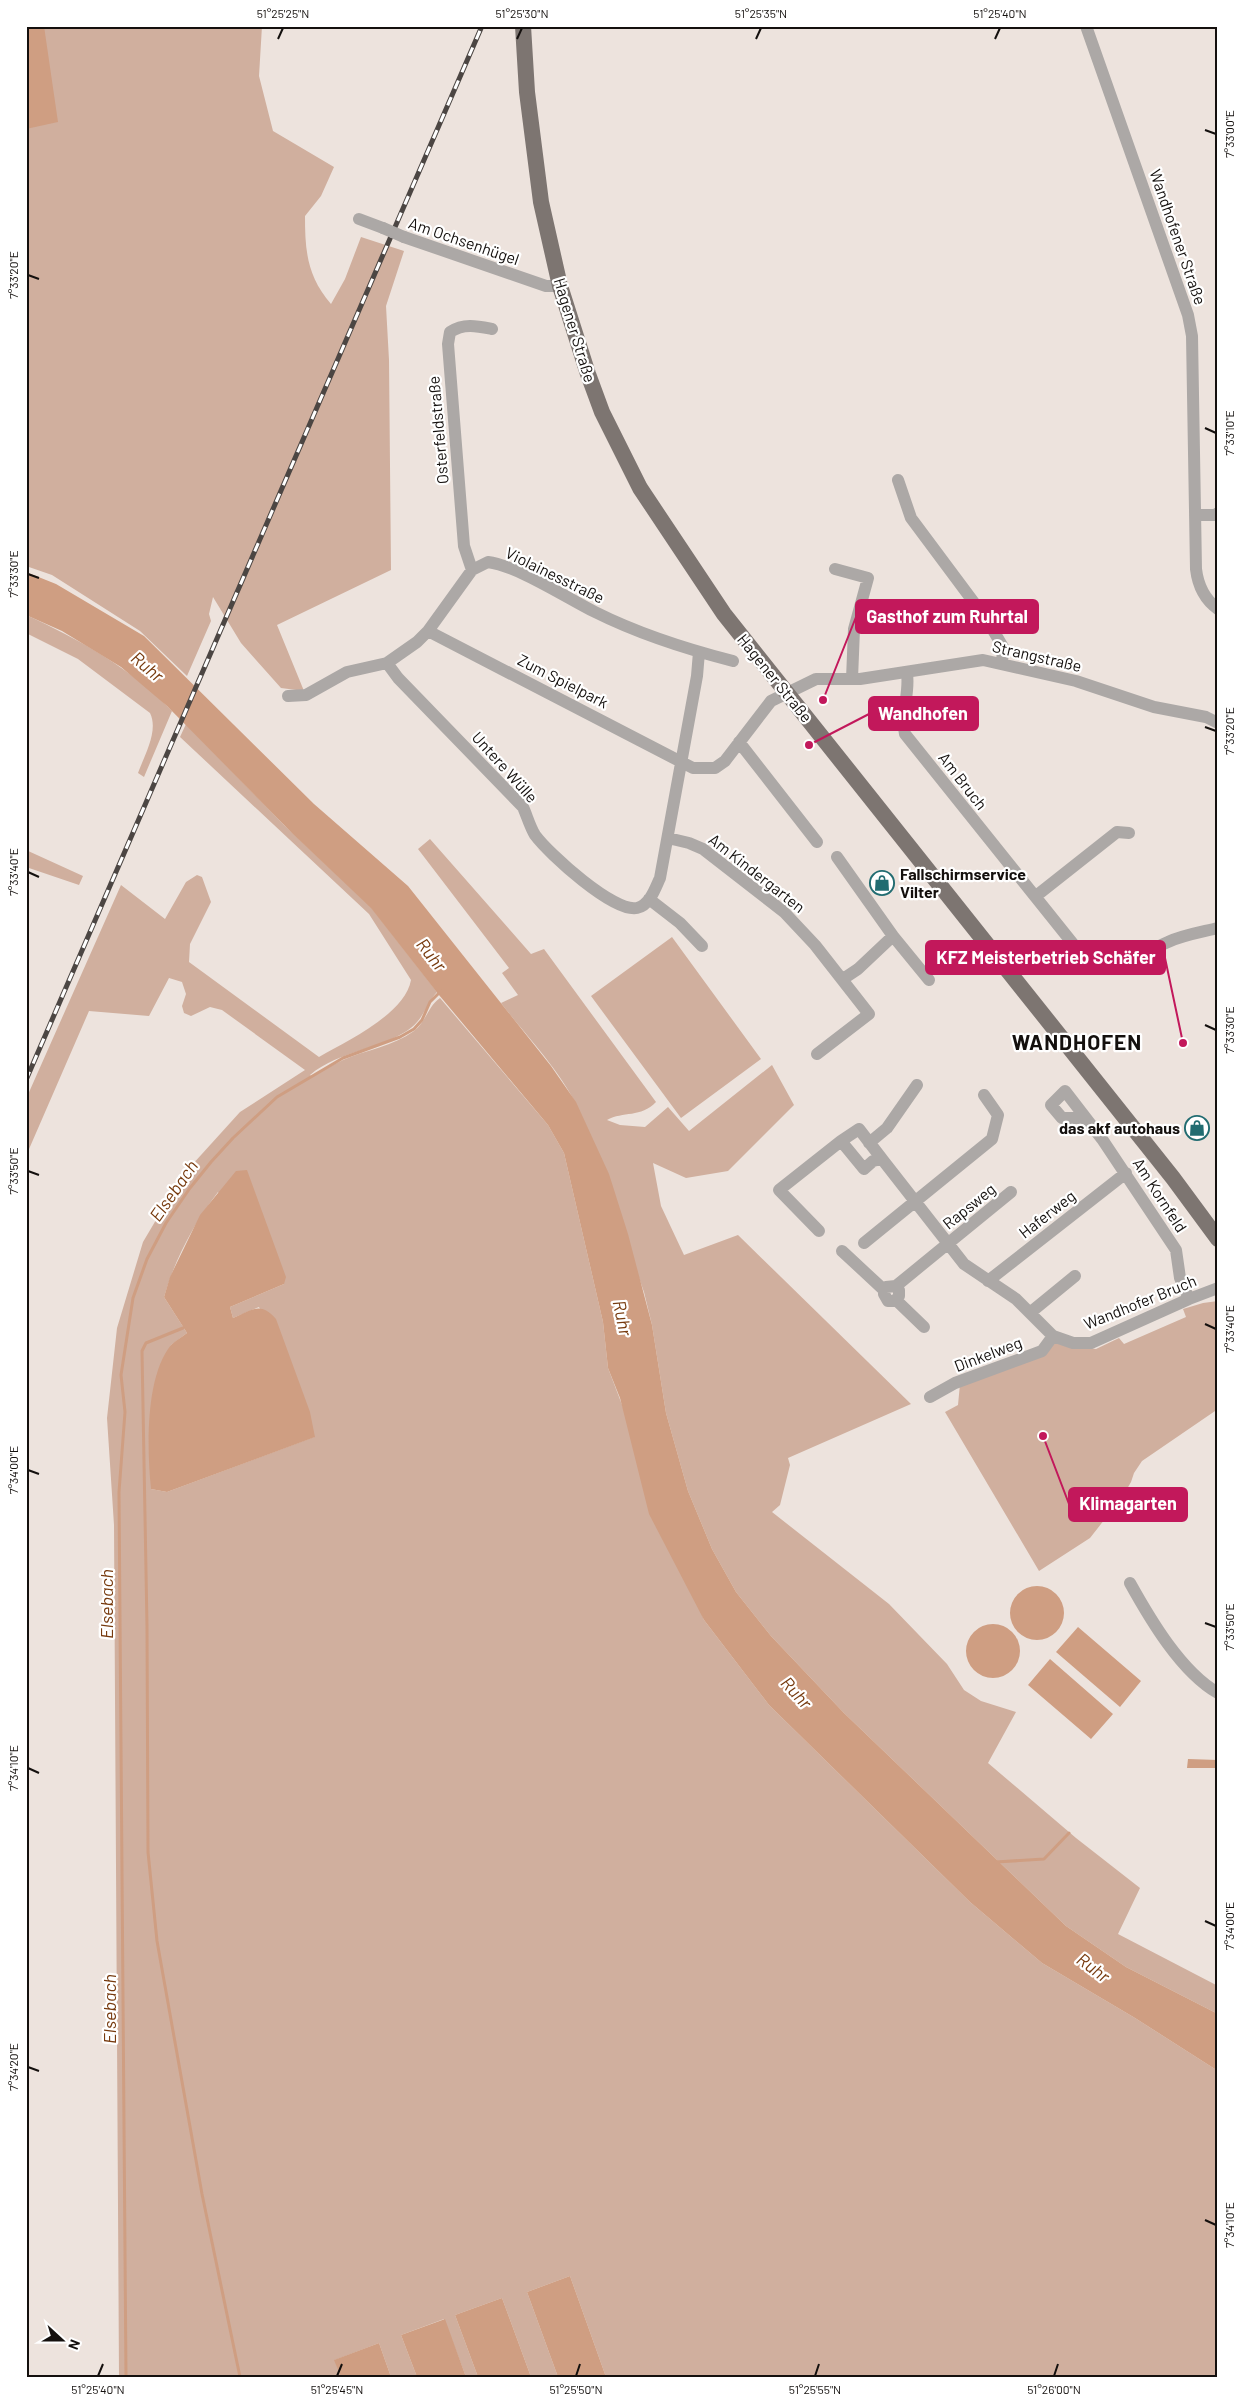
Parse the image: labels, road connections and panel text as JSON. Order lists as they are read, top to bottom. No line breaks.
{"streets":{"main road":["Hagener Straße"],"street":["Wandhofener Straße","Am Ochsenhügel","Osterfeldstraße","Violainesstraße","Strangstraße","Zum Spielpark","Untere Wülle","Am Bruch","Am Kindergarten","Am Kornfeld","Rapsweg","Haferweg","Wandhofer Bruch","Dinkelweg"]},"crossings":[["Am Ochsenhügel","Hagener Straße"],["Hagener Straße","Strangstraße"],["Osterfeldstraße","Violainesstraße"],["Strangstraße","Am Bruch"],["Am Kornfeld","Haferweg"],["Am Kornfeld","Wandhofer Bruch"],["Wandhofer Bruch","Dinkelweg"]],"districts":["WANDHOFEN"],"water":["Ruhr","Elsebach"],"places":{"other":["Gasthof zum Ruhrtal","Wandhofen","KFZ Meisterbetrieb Schäfer","Klimagarten"],"shop":["Fallschirmservice Vilter","das akf autohaus"]},"north":"right","coordinates":["51°25'25\"N","51°25'30\"N","51°25'35\"N","51°25'40\"N","7°33'00\"E","7°33'20\"E","7°33'10\"E","7°33'30\"E","7°33'40\"E","7°33'50\"E","7°34'00\"E","7°34'10\"E","7°34'20\"E","51°25'45\"N","51°25'50\"N","51°25'55\"N","51°26'00\"N"]}
